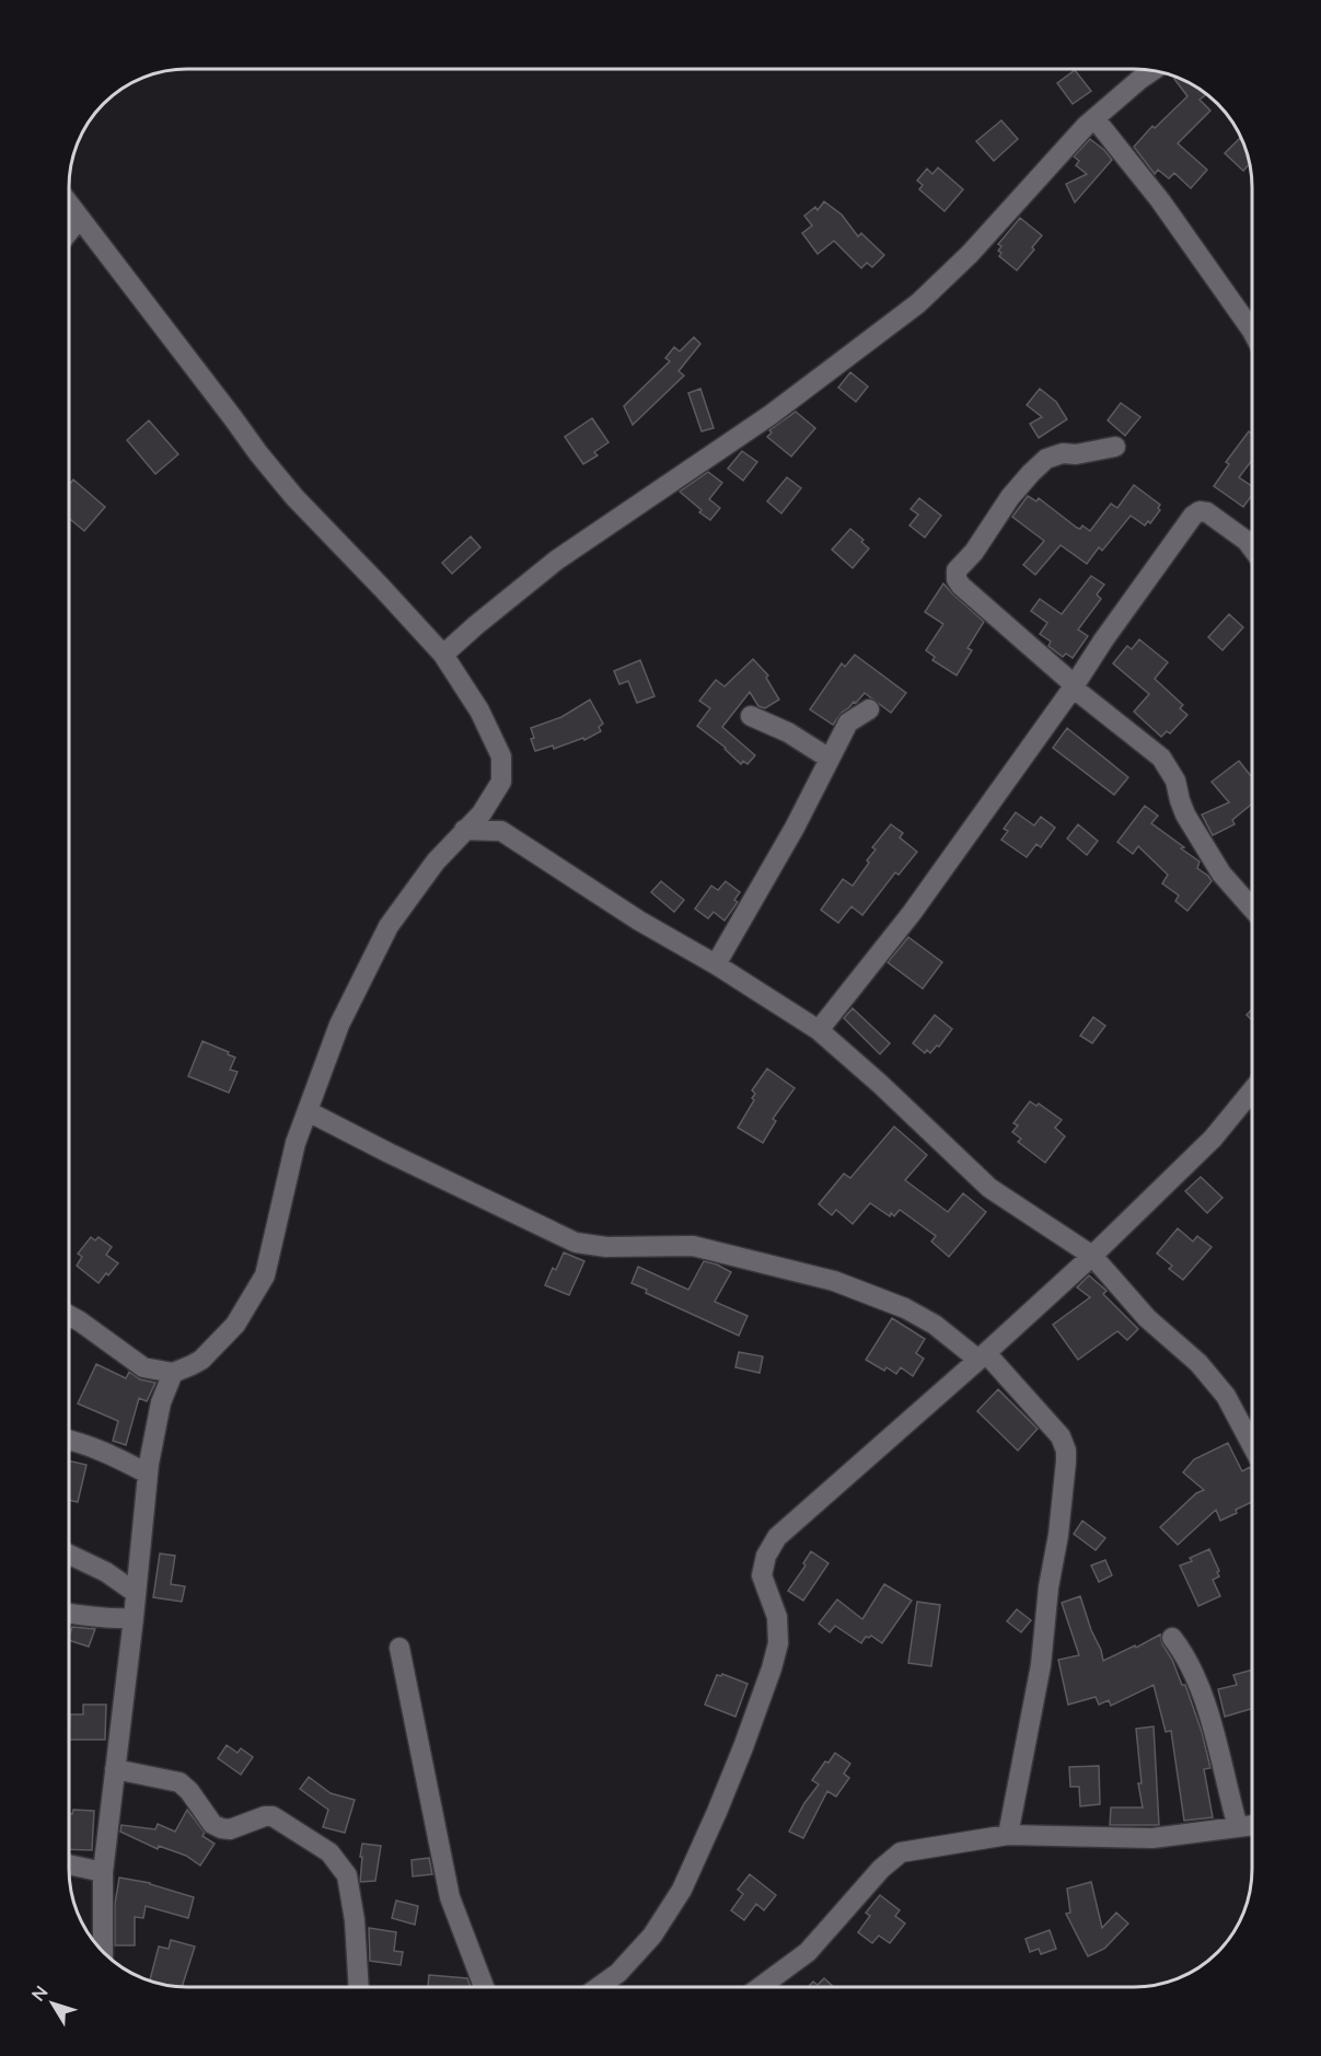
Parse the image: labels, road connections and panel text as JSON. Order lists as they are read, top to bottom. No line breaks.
{"north":"top left"}
